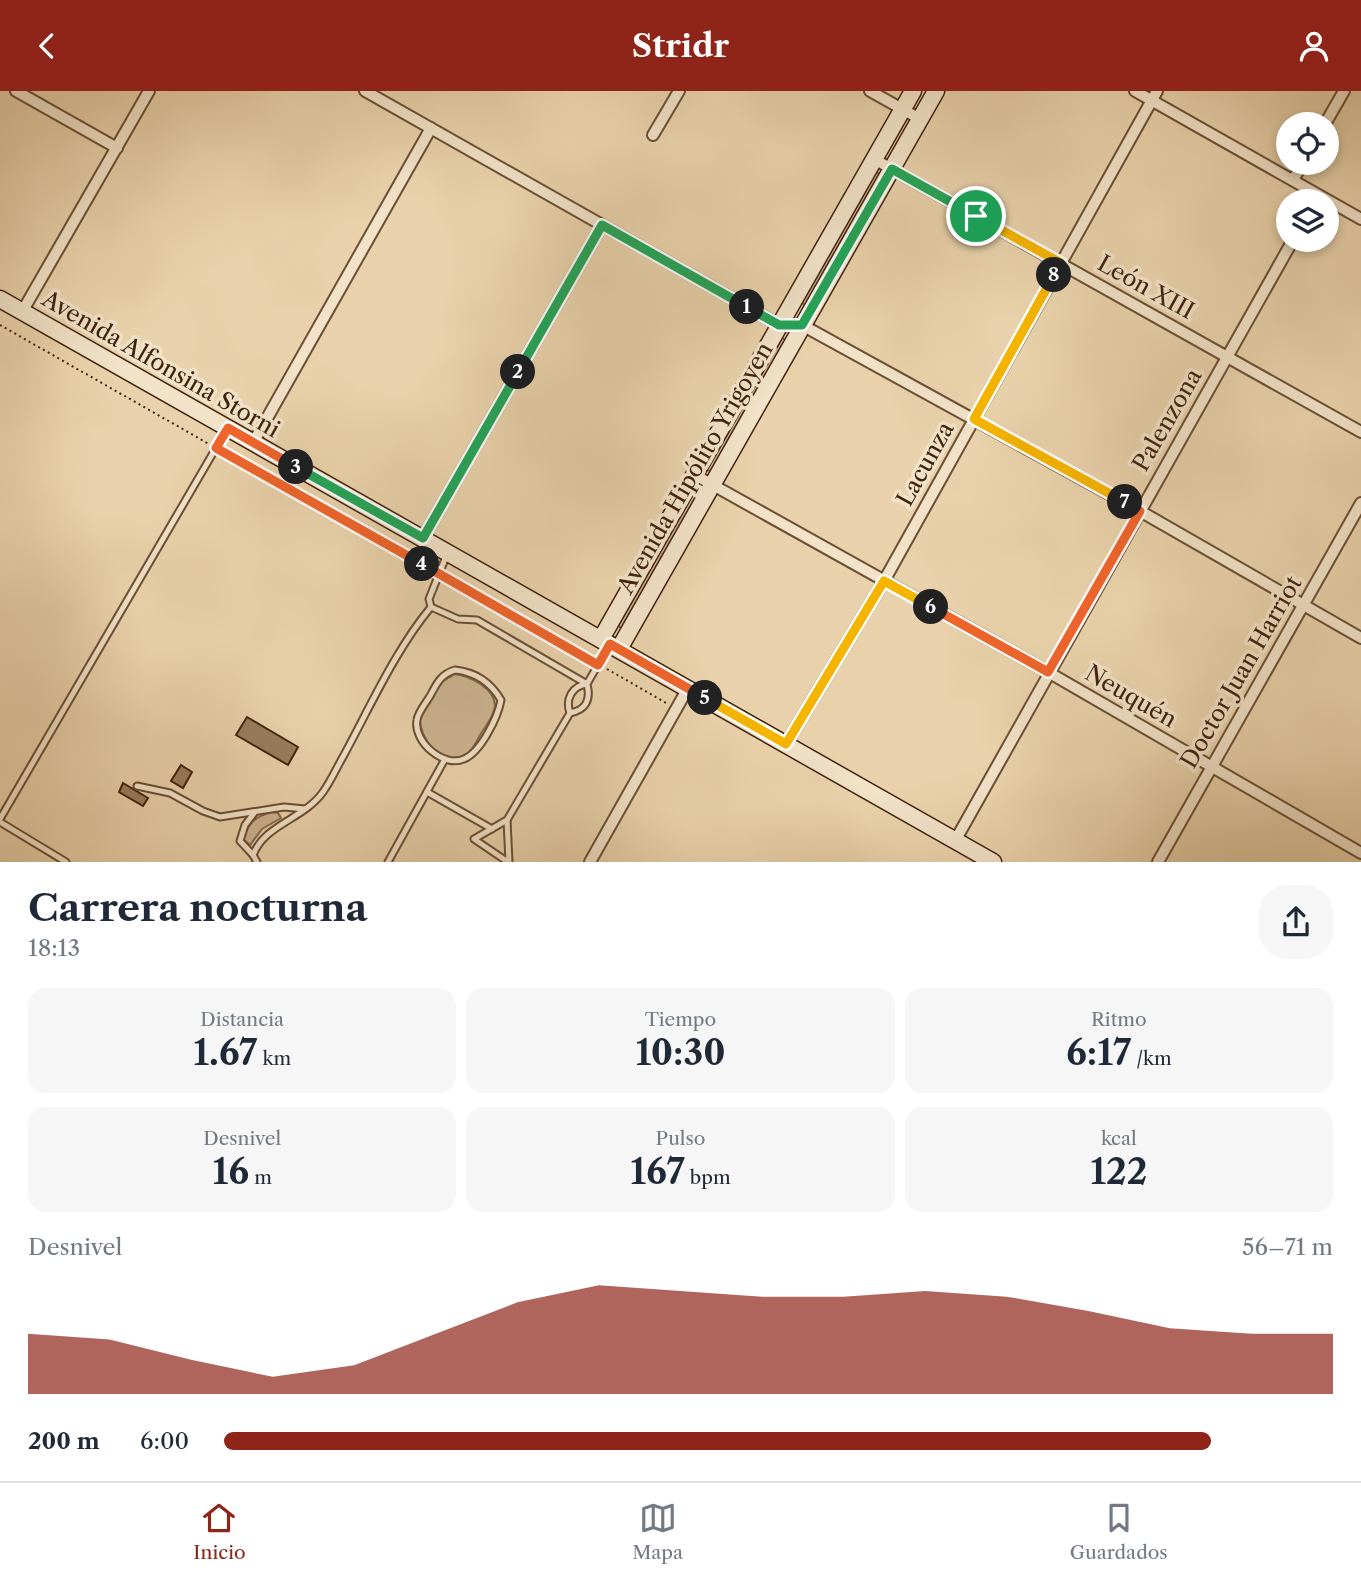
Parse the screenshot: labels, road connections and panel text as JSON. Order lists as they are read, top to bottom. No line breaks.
{"streets":{"main road":["Avenida Alfonsina Storni","Avenida Hipólito Yrigoyen"],"street":["León XIII","Palenzona","Lacunza","Doctor Juan Harriot","Neuquén"]},"crossings":[["León XIII","Palenzona"],["León XIII","Lacunza"],["León XIII","Avenida Hipólito Yrigoyen"],["Avenida Alfonsina Storni","Palenzona"],["Avenida Alfonsina Storni","Lacunza"],["Avenida Alfonsina Storni","Avenida Hipólito Yrigoyen"],["Palenzona","Neuquén"],["Lacunza","Neuquén"],["Avenida Hipólito Yrigoyen","Neuquén"],["Doctor Juan Harriot","Neuquén"]],"page":{"header":"Stridr","pins":["8","1","2","3","7","4","6","5"],"heading":["Carrera nocturna","18:13"],"stats":[["Distancia","1.67 km"],["Tiempo","10:30"],["Ritmo","6:17 /km"],["Desnivel","16 m"],["Pulso","167 bpm"],["kcal","122"]],"chart":["Desnivel","56–71 m"],"list":[{"name":"200 m","note":"6:00"}],"tabs":["Inicio","Mapa","Guardados"]}}
